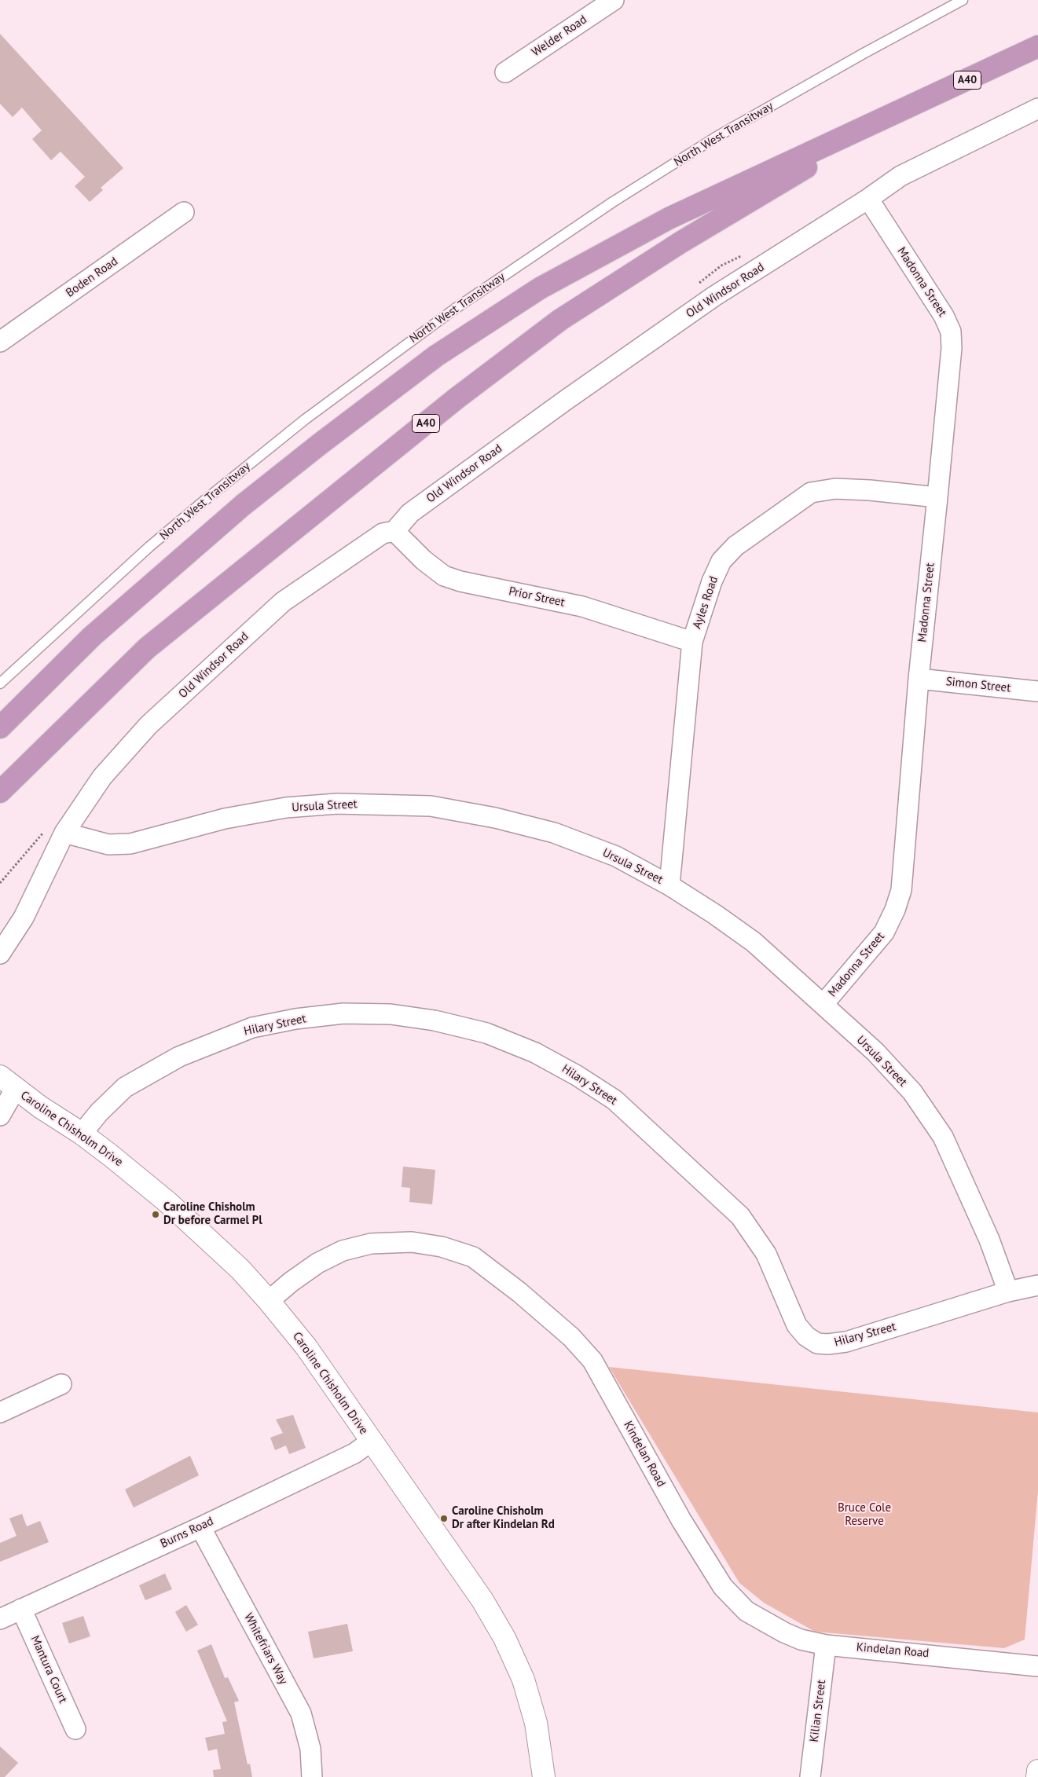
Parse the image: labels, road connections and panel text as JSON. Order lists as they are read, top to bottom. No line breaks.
{"streets":{"highway":["A40"],"main road":["Caroline Chisholm Drive"],"street":["Welder Road","Boden Road","Madonna Street","Old Windsor Road","Prior Street","Ayles Road","Simon Street","Ursula Street","Hilary Street","Kindelan Road","Burns Road","Whitefriars Way","Mantura Court","Kilian Street"],"lane":["North West Transitway"]},"crossings":[["Madonna Street","Old Windsor Road"],["Madonna Street","Ayles Road"],["Madonna Street","Simon Street"],["Madonna Street","Ursula Street"],["Old Windsor Road","Prior Street"],["Old Windsor Road","Ursula Street"],["Prior Street","Ayles Road"],["Ayles Road","Ursula Street"],["Ursula Street","Hilary Street"],["Hilary Street","Caroline Chisholm Drive"],["Caroline Chisholm Drive","Kindelan Road"],["Caroline Chisholm Drive","Burns Road"],["Kindelan Road","Kilian Street"],["Burns Road","Whitefriars Way"],["Burns Road","Mantura Court"]],"parks":["Bruce Cole Reserve"],"places":["Caroline Chisholm Dr before Carmel Pl","Caroline Chisholm Dr after Kindelan Rd"]}
